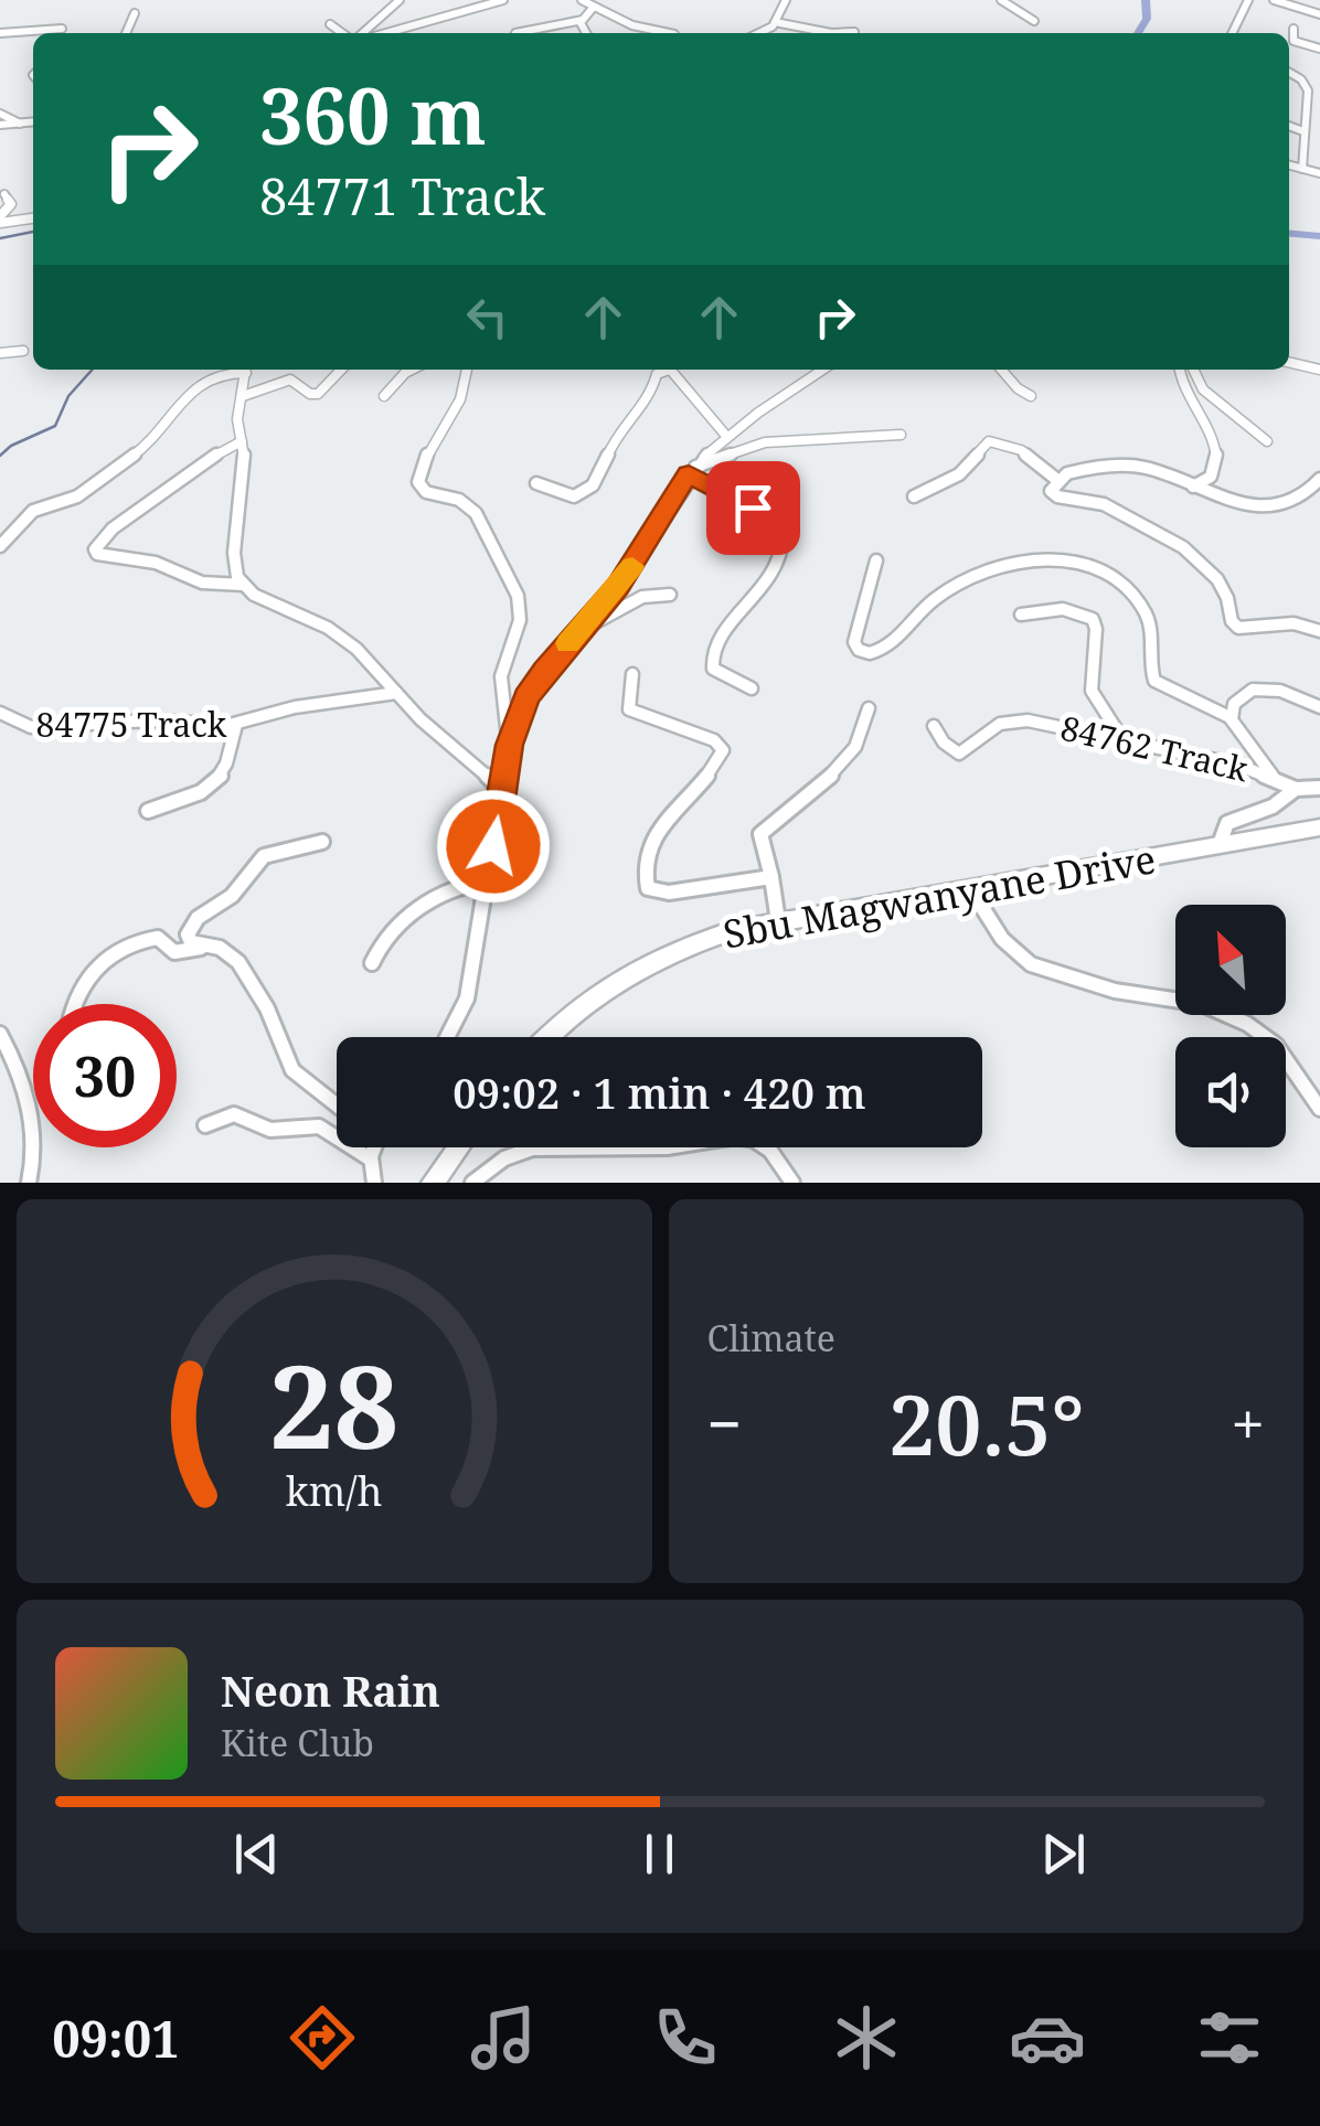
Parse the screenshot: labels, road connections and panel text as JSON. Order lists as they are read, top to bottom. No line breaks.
{"streets":{"main road":["Sbu Magwanyane Drive"],"street":["84775 Track","84762 Track"]},"crossings":[["84762 Track","Sbu Magwanyane Drive"]],"north":"top left","page":{"turn":["360 m","84771 Track"],"limit":"30","trip":"09:02 · 1 min · 420 m","tile":"Climate","heat":["−","20.5°","+"],"song":["Neon Rain","Kite Club"],"tabs":"09:01","gauge":["28","km/h"]}}
